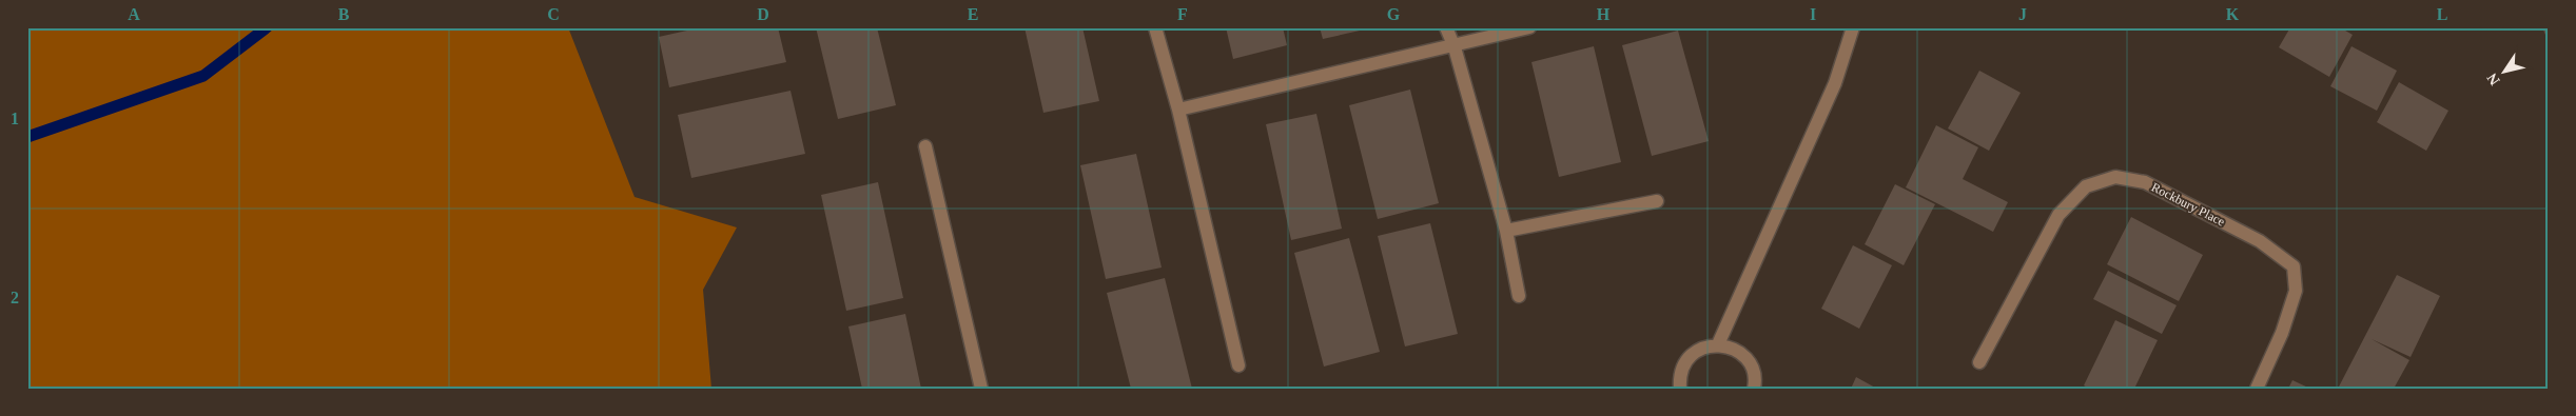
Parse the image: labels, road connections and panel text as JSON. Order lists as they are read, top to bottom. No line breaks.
{"streets":{"street":["Rockbury Place"]},"north":"bottom left","grid":{"columns":["A","B","C","D","E","F","G","H","I","J","K","L"],"rows":["1","2"]}}
